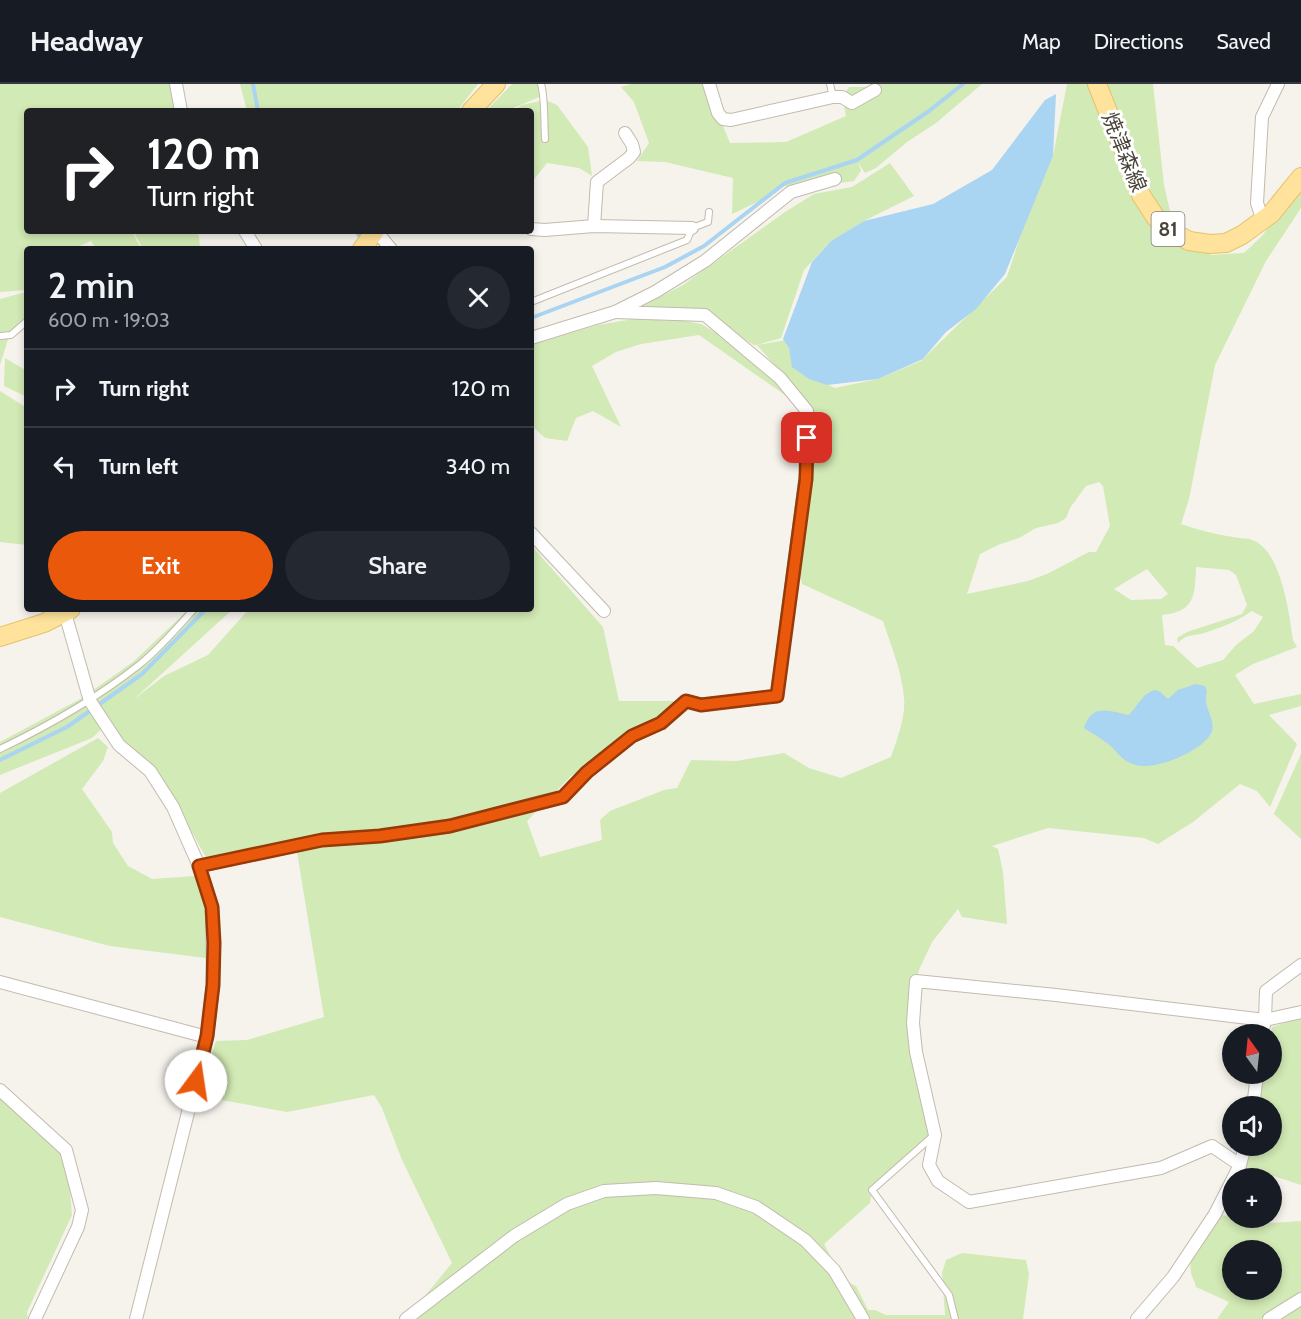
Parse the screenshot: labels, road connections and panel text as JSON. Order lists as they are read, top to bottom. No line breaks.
{"streets":{"main road":["焼津森線","81"]},"north":"top","page":{"header":"Headway","nav":["Map","Directions","Saved"],"turn":["120 m","Turn right"],"heading":["2 min","600 m · 19:03"],"list":[{"name":"Turn right","value":"120 m"},{"name":"Turn left","value":"340 m"}],"buttons":["Exit","Share"],"map_buttons":["+","−"]}}
